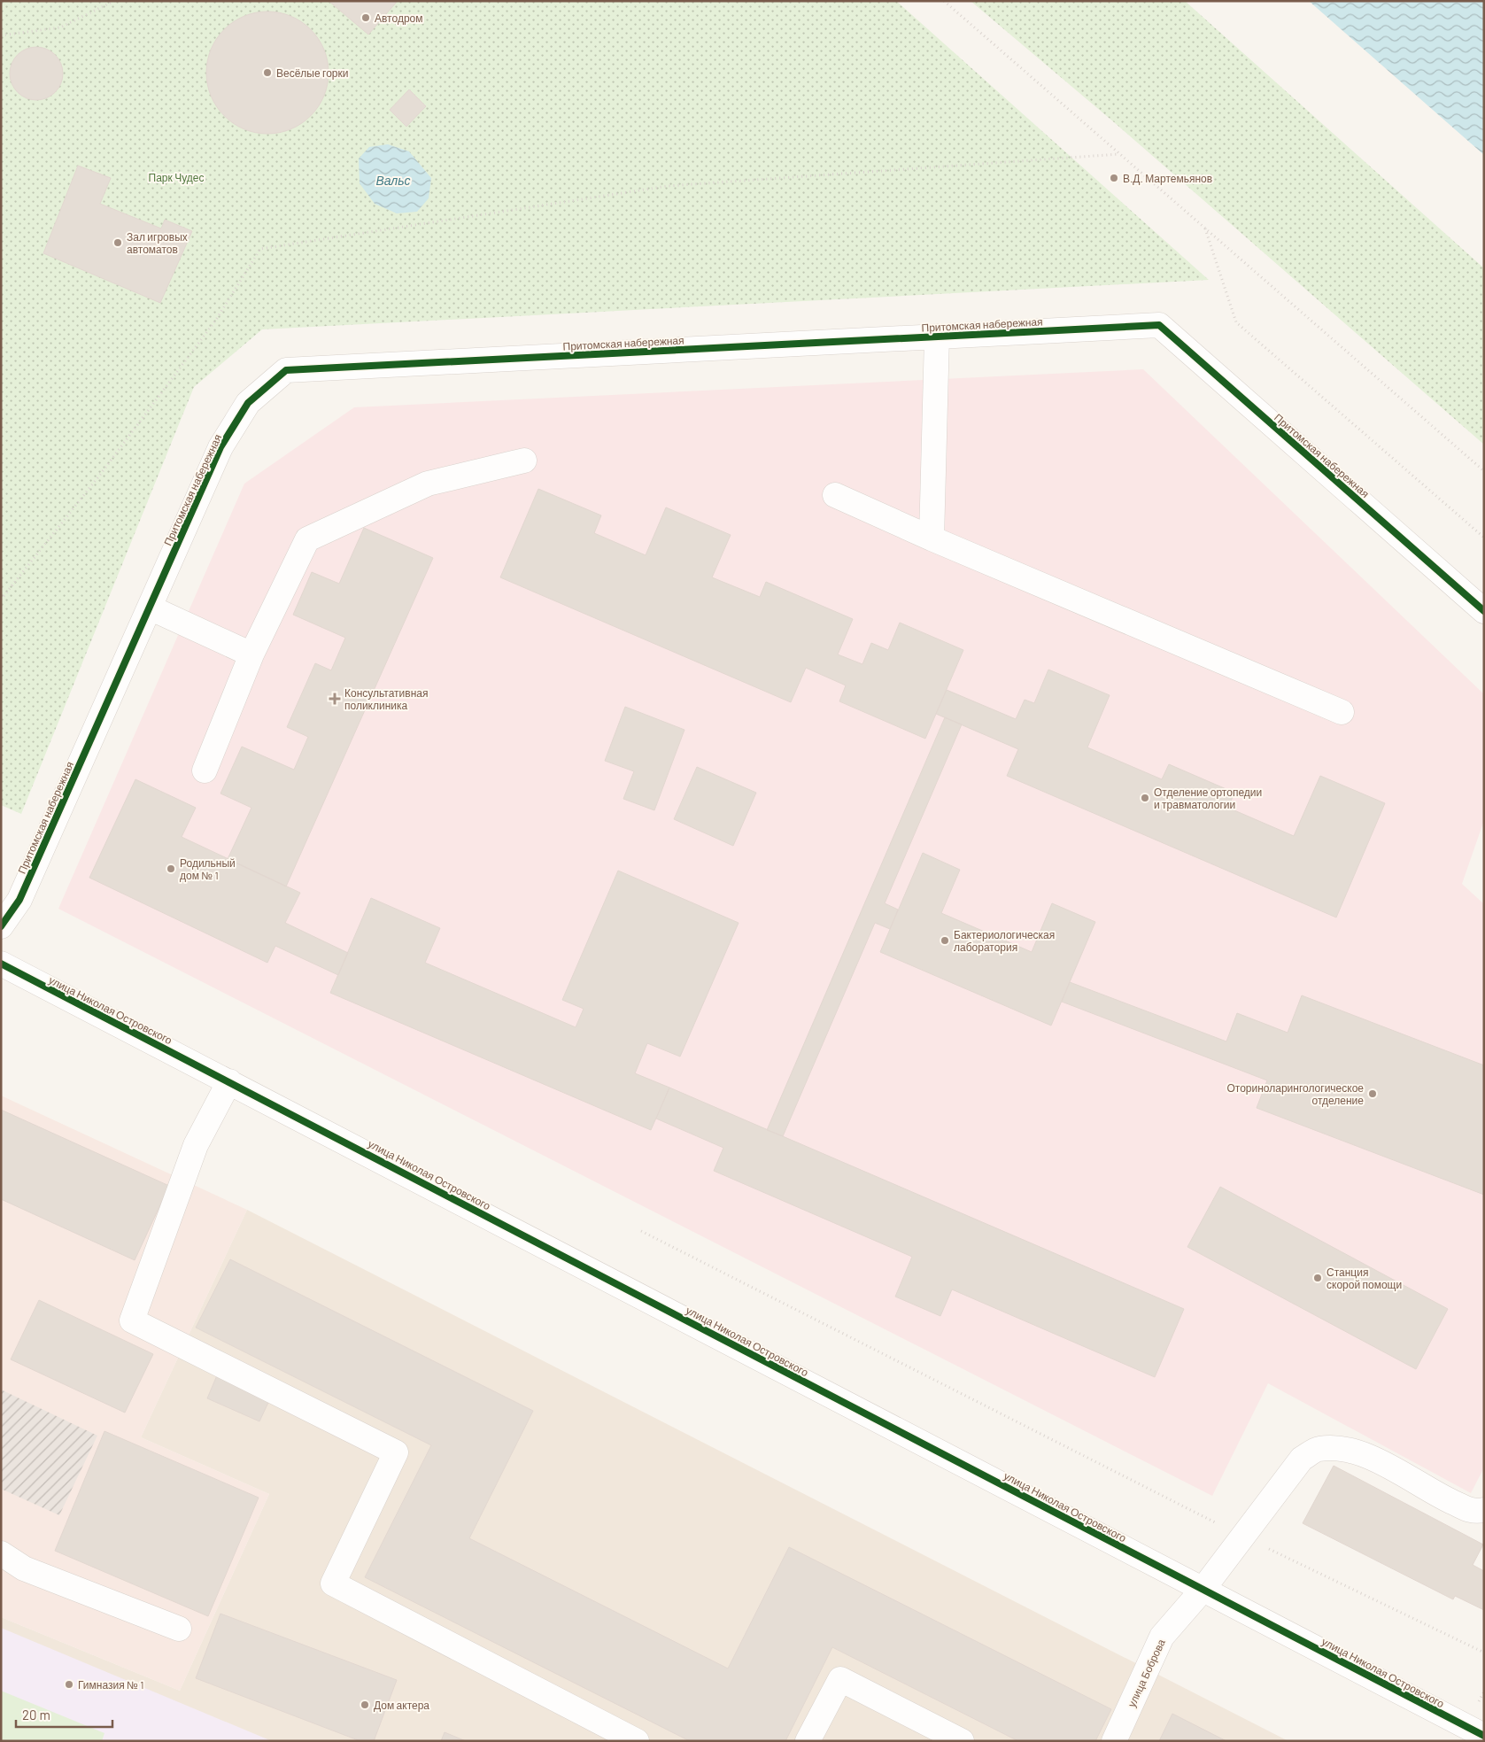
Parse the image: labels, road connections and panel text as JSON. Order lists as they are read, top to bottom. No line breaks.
{"streets":{"street":["Притомская набережная","улица Николая Островского","улица Боброва"]},"crossings":[["улица Николая Островского","улица Боброва"]],"water":["Вальс"],"parks":["Парк Чудес"],"places":{"other":["Автодром","Весёлые горки","В.Д. Мартемьянов","Зал игровых автоматов","Отделение ортопедии и травматологии","Родильный дом № 1","Бактериологическая лаборатория","Оториноларингологическое отделение","Станция скорой помощи","Гимназия № 1","Дом актера"],"health":["Консультативная поликлиника"]},"scale_bar":"20 m"}
